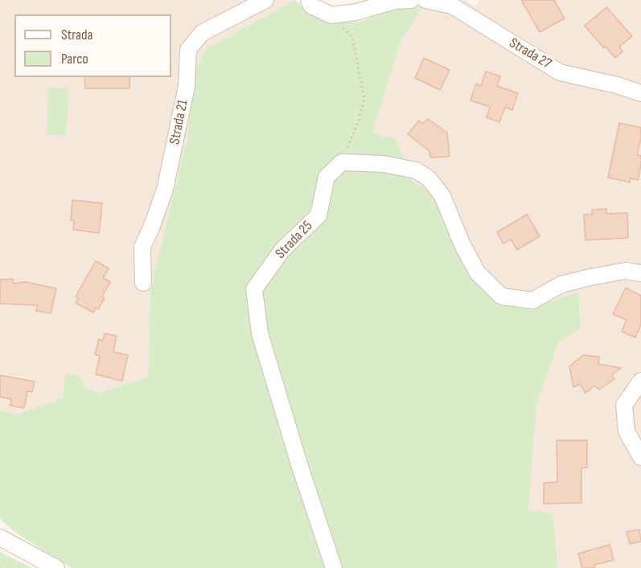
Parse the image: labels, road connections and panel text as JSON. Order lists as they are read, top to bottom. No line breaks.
{"streets":{"street":["Strada 27","Strada 21","Strada 25"]},"legend":["Strada","Parco"]}
